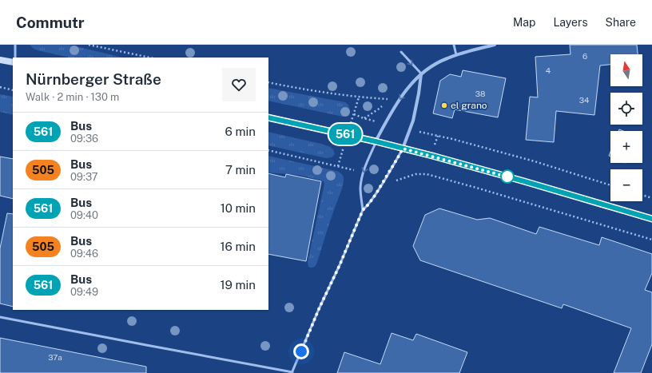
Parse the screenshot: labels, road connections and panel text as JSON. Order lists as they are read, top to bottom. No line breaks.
{"places":["el grano"],"lines":["bus line 561"],"house_numbers":["6","4","38","34","37a"],"north":"top","page":{"header":"Commutr","nav":["Map","Layers","Share"],"on_map":"561","map_buttons":["+","−"],"heading":["Nürnberger Straße","Walk · 2 min · 130 m"],"list":[{"mark":"561","name":"Bus","note":"09:36","value":"6 min"},{"mark":"505","name":"Bus","note":"09:37","value":"7 min"},{"mark":"561","name":"Bus","note":"09:40","value":"10 min"},{"mark":"505","name":"Bus","note":"09:46","value":"16 min"},{"mark":"561","name":"Bus","note":"09:49","value":"19 min"}]}}
